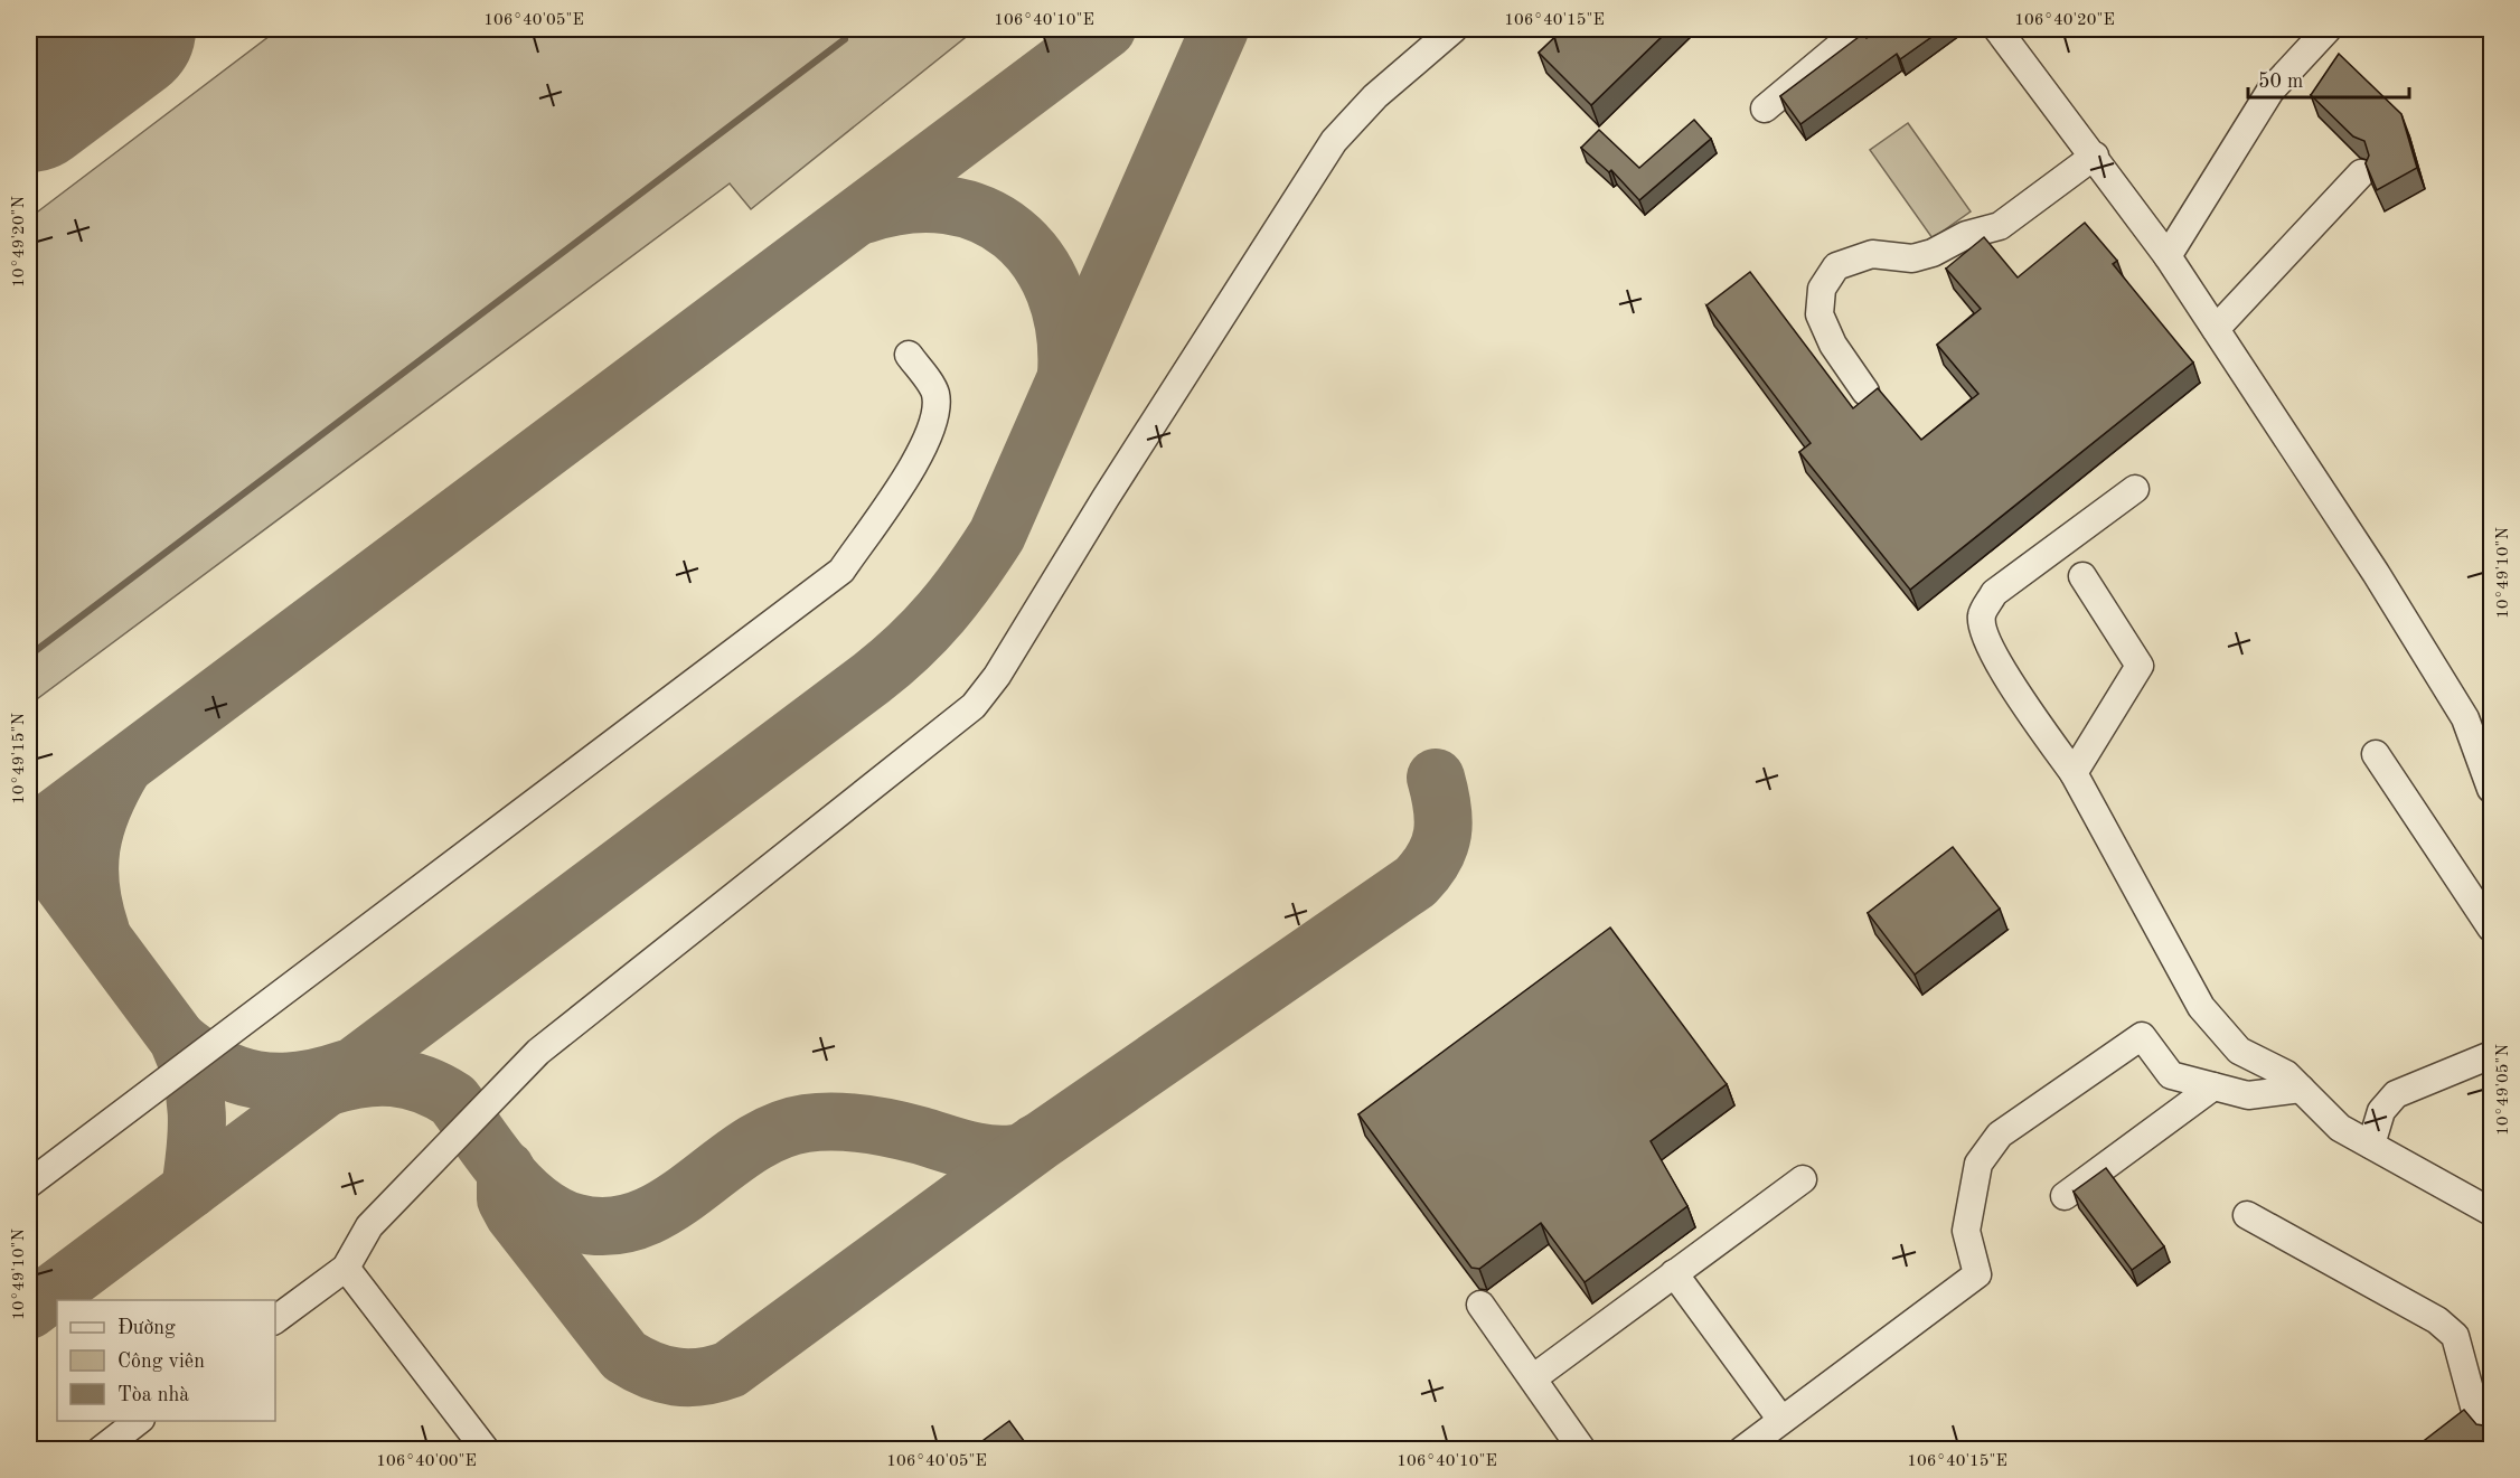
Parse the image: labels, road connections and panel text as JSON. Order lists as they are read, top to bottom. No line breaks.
{"legend":["Đường","Công viên","Tòa nhà"],"scale_bar":"50 m","coordinates":["106°40'05\"E","106°40'10\"E","106°40'15\"E","106°40'20\"E","10°49'20\"N","10°49'10\"N","10°49'15\"N","10°49'05\"N","106°40'00\"E"]}
